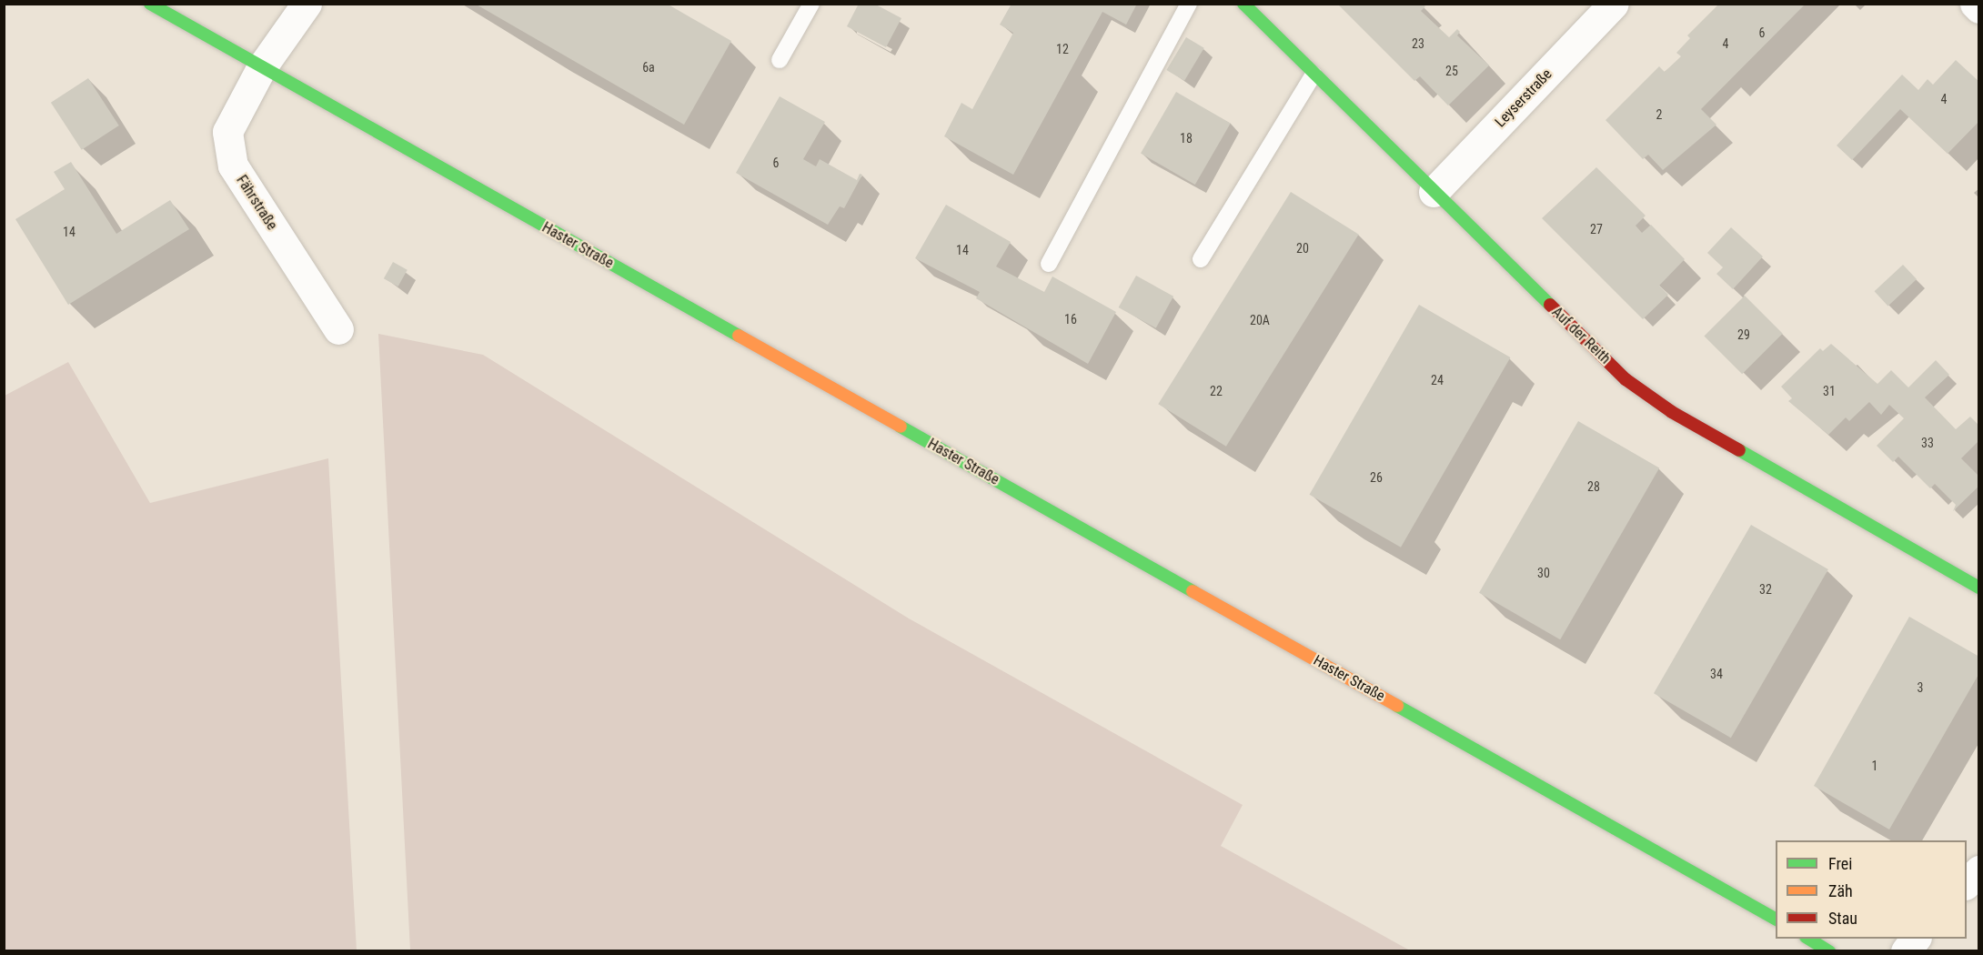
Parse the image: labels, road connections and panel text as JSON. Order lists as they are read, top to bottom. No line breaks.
{"streets":{"main road":["Haster Straße","Auf der Reith"],"street":["Leyserstraße","Fährstraße"]},"crossings":[["Leyserstraße","Auf der Reith"],["Fährstraße","Haster Straße"]],"house_numbers":["6","23","4","12","6a","25","4","2","18","6","27","14","20","14","16","20A","29","24","22","31","33","26","28","30","32","34","3","1"],"legend":["Frei","Zäh","Stau"]}
